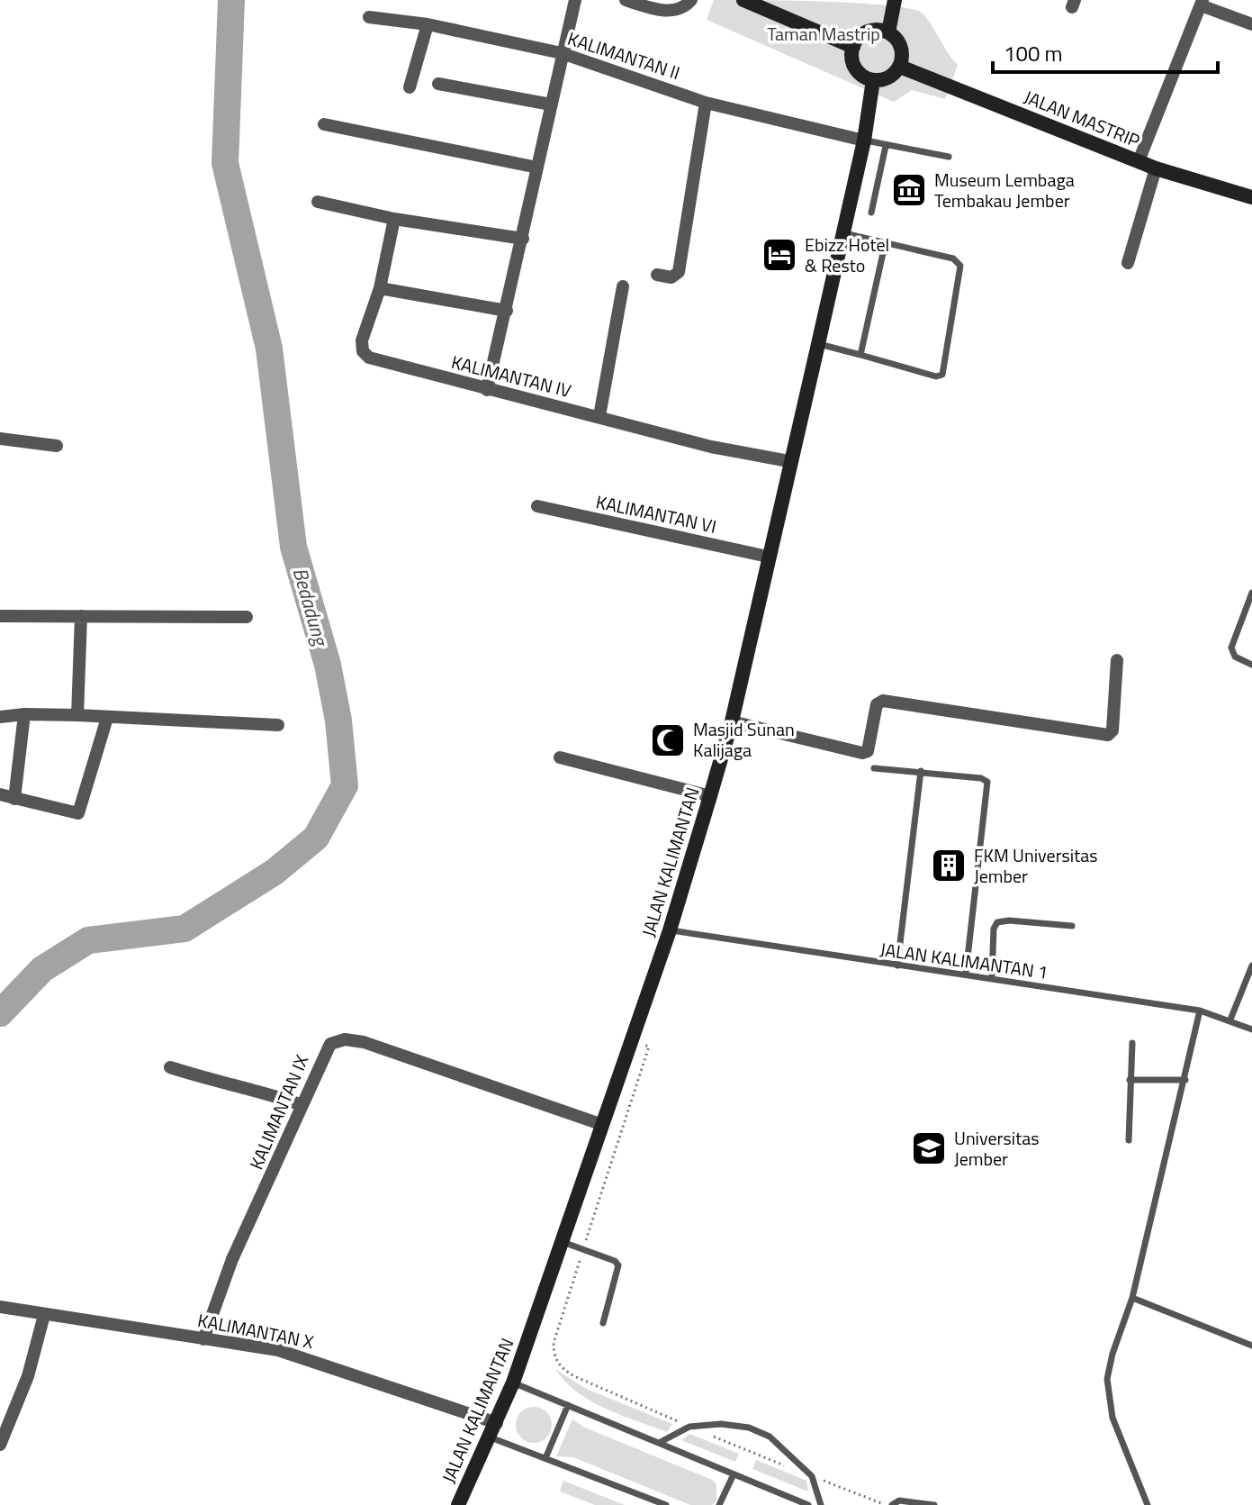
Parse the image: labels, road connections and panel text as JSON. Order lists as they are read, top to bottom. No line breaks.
{"streets":{"main road":["JALAN MASTRIP","JALAN KALIMANTAN"],"street":["KALIMANTAN II","KALIMANTAN IV","KALIMANTAN VI","KALIMANTAN IX","KALIMANTAN X"],"lane":["JALAN KALIMANTAN 1"]},"crossings":[["KALIMANTAN II","JALAN KALIMANTAN"],["JALAN MASTRIP","JALAN KALIMANTAN"],["KALIMANTAN IV","JALAN KALIMANTAN"],["KALIMANTAN VI","JALAN KALIMANTAN"],["JALAN KALIMANTAN","JALAN KALIMANTAN 1"],["JALAN KALIMANTAN","KALIMANTAN IX"],["JALAN KALIMANTAN","KALIMANTAN X"],["KALIMANTAN IX","KALIMANTAN X"]],"water":["Bedadung"],"parks":["Taman Mastrip"],"places":{"museum":["Museum Lembaga Tembakau Jember"],"hotel":["Ebizz Hotel & Resto"],"mosque":["Masjid Sunan Kalijaga"],"building":["FKM Universitas Jember"],"school or university":["Universitas Jember"]},"scale_bar":"100 m"}
